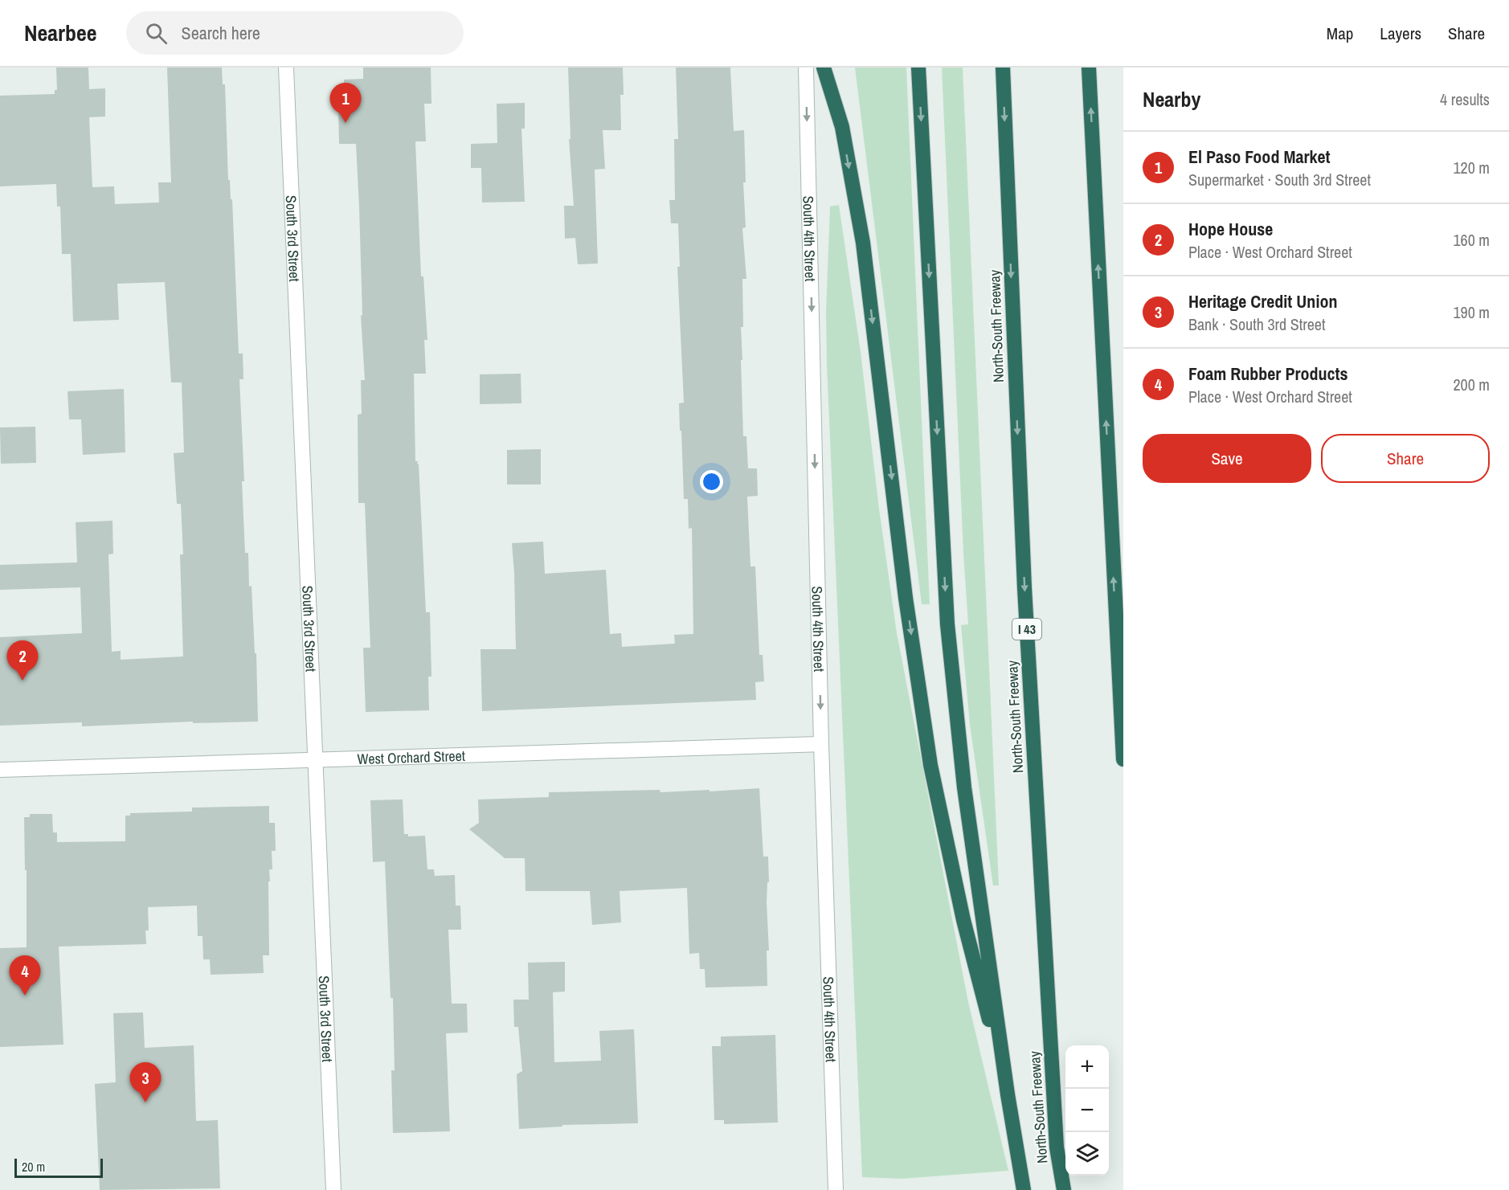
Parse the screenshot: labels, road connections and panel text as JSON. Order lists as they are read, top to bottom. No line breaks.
{"streets":{"highway":["North-South Freeway","I 43"],"street":["South 3rd Street","South 4th Street","West Orchard Street"]},"crossings":[["South 3rd Street","West Orchard Street"],["South 4th Street","West Orchard Street"]],"one_way":["South 4th Street"],"scale_bar":"20 m","page":{"header":"Nearbee","search":"Search here","nav":["Map","Layers","Share"],"heading":["Nearby","4 results"],"pins":["1","2","4","3"],"list":[{"mark":"1","name":"El Paso Food Market","note":"Supermarket · South 3rd Street","value":"120 m"},{"mark":"2","name":"Hope House","note":"Place · West Orchard Street","value":"160 m"},{"mark":"3","name":"Heritage Credit Union","note":"Bank · South 3rd Street","value":"190 m"},{"mark":"4","name":"Foam Rubber Products","note":"Place · West Orchard Street","value":"200 m"}],"buttons":["Save","Share"],"map_buttons":["+","−"],"scale":"20 m"}}
